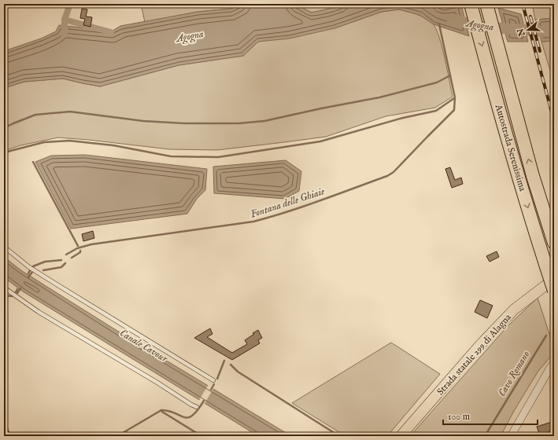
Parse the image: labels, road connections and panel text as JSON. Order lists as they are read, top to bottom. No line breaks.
{"streets":{"highway":["Autostrada Serenissima"],"main road":["Strada statale 299 di Alagna"]},"water":["Agogna","Fontana delle Ghiaie","Canale Cavour","Cavo Romano"],"scale_bar":"100 m","north":"left"}
